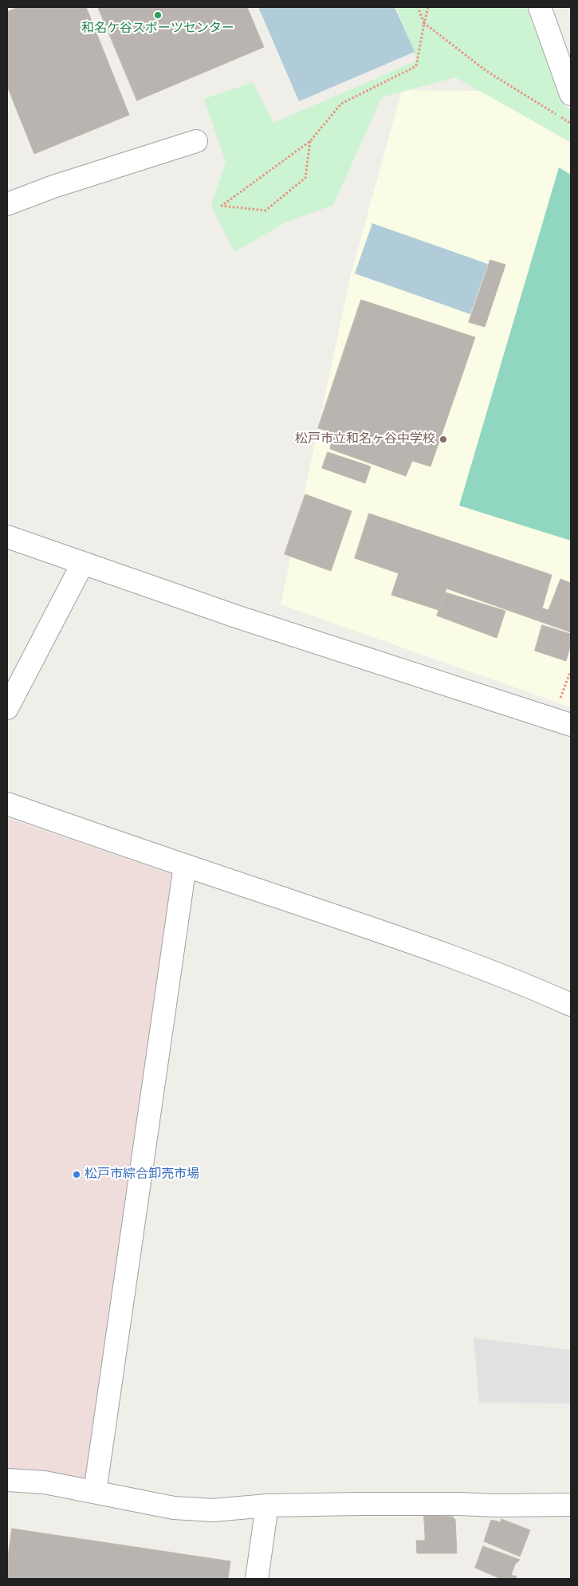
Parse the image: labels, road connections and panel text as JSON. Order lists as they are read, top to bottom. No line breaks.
{"places":["和名ケ谷スポーツセンター","松戸市立和名ヶ谷中学校","松戸市綜合卸売市場"]}
